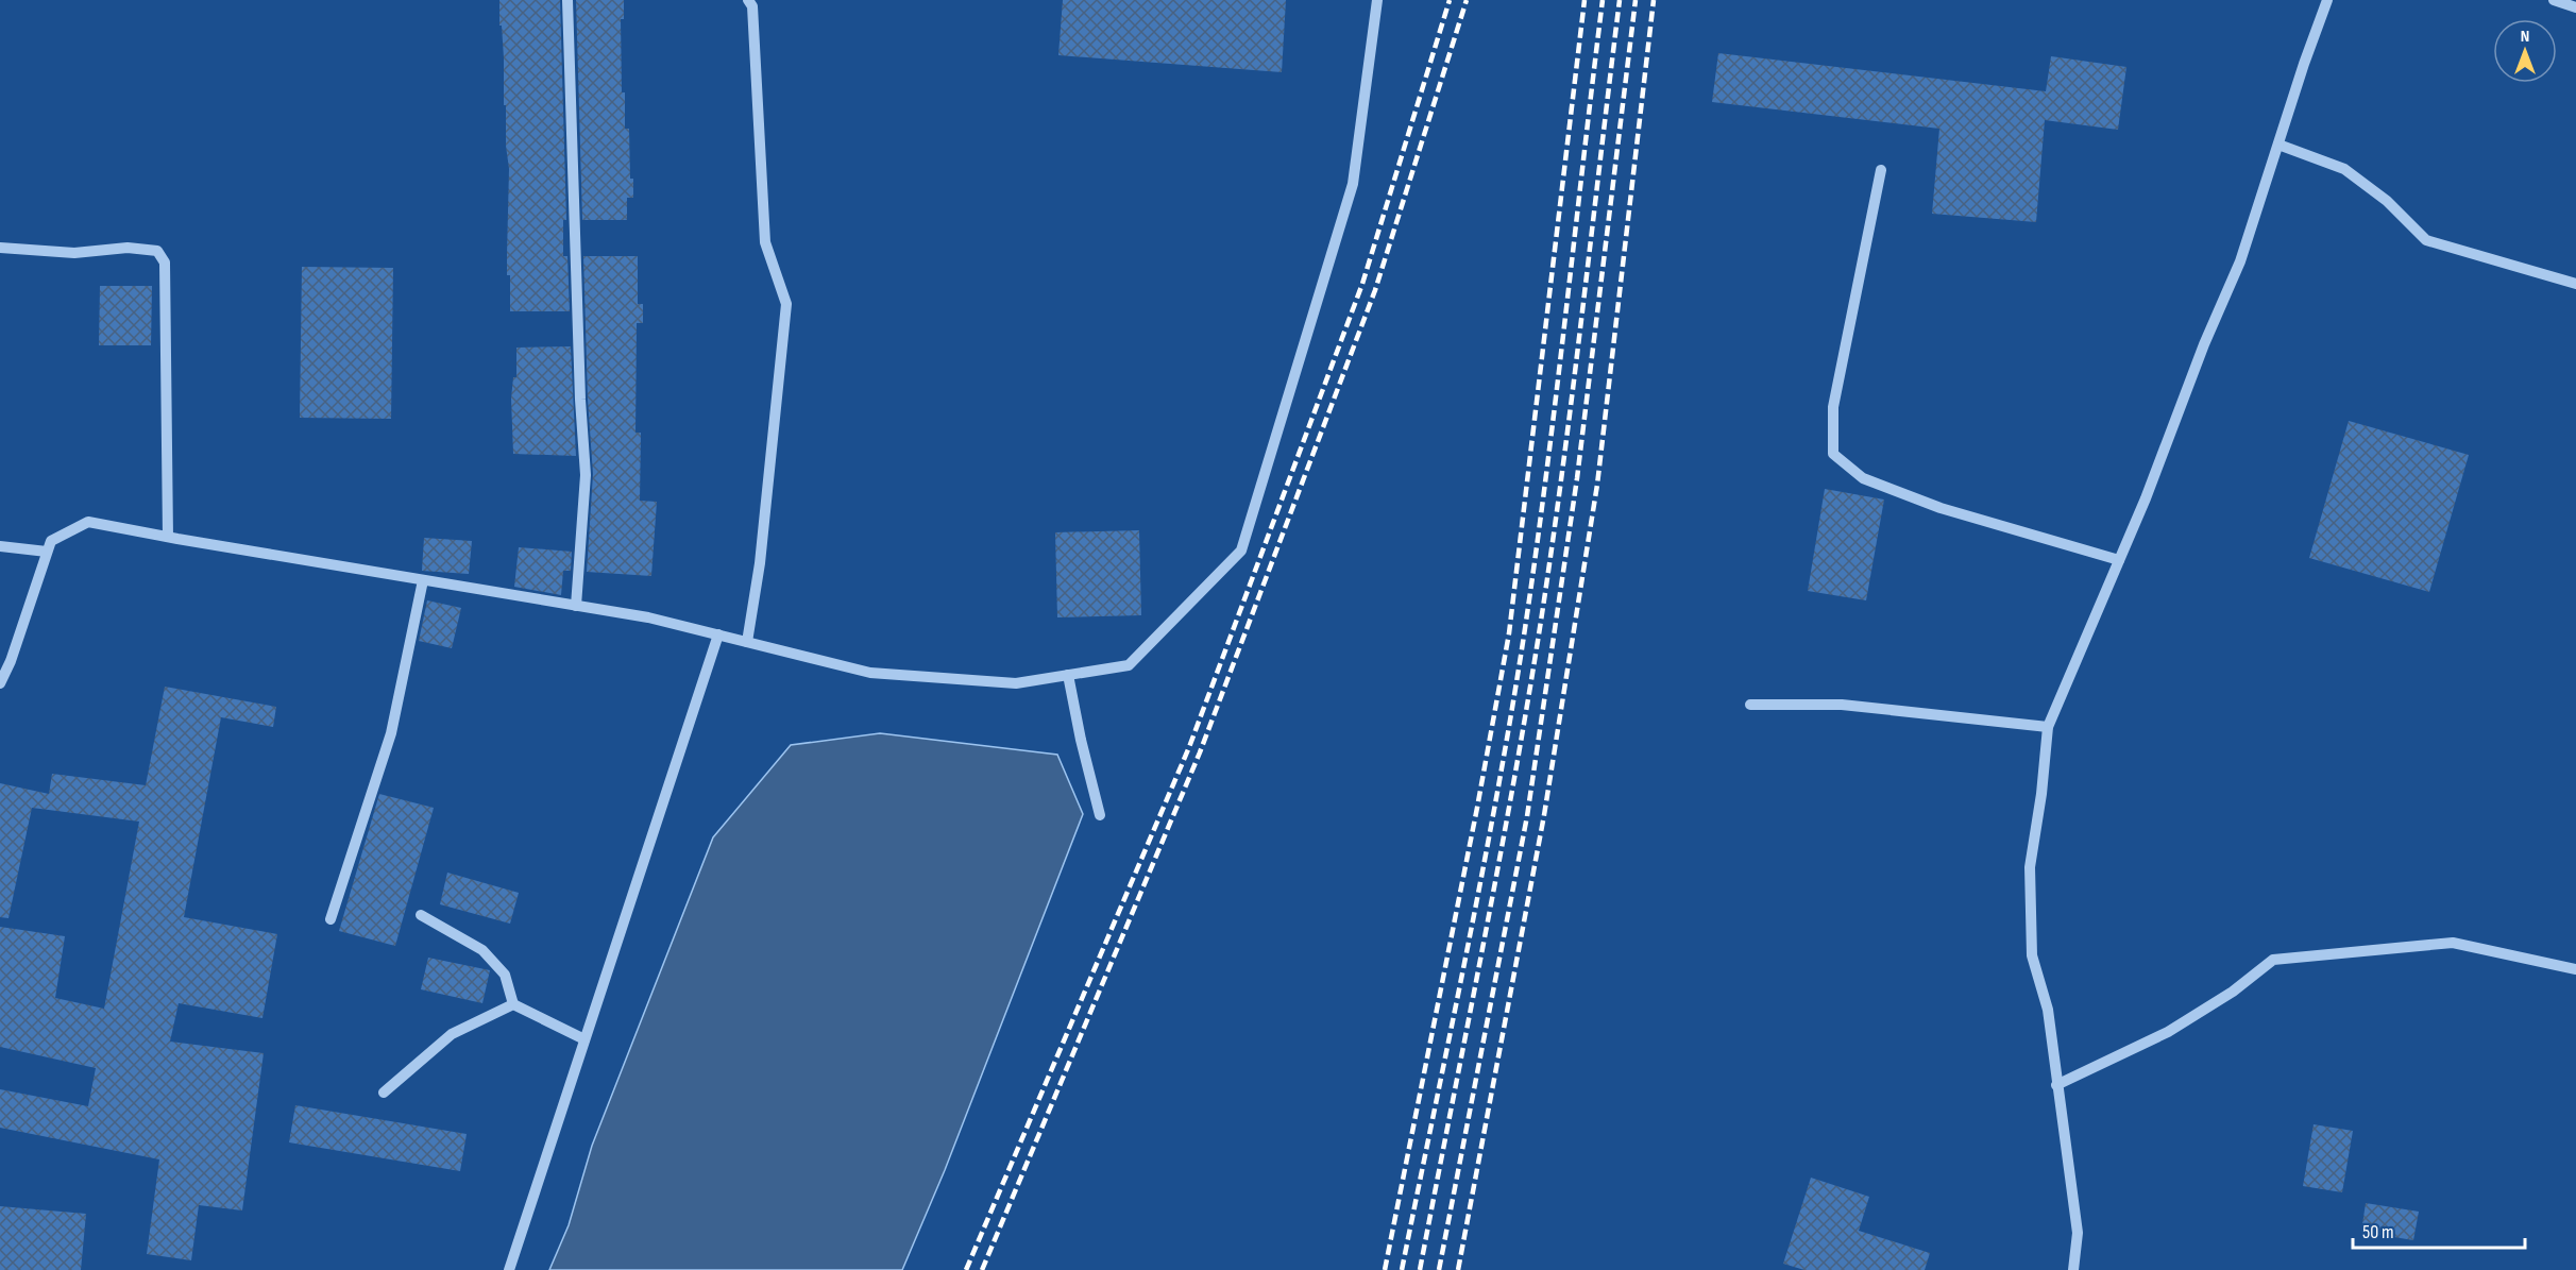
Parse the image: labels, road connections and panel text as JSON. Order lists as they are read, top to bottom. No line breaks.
{"scale_bar":"50 m","north":"top"}
